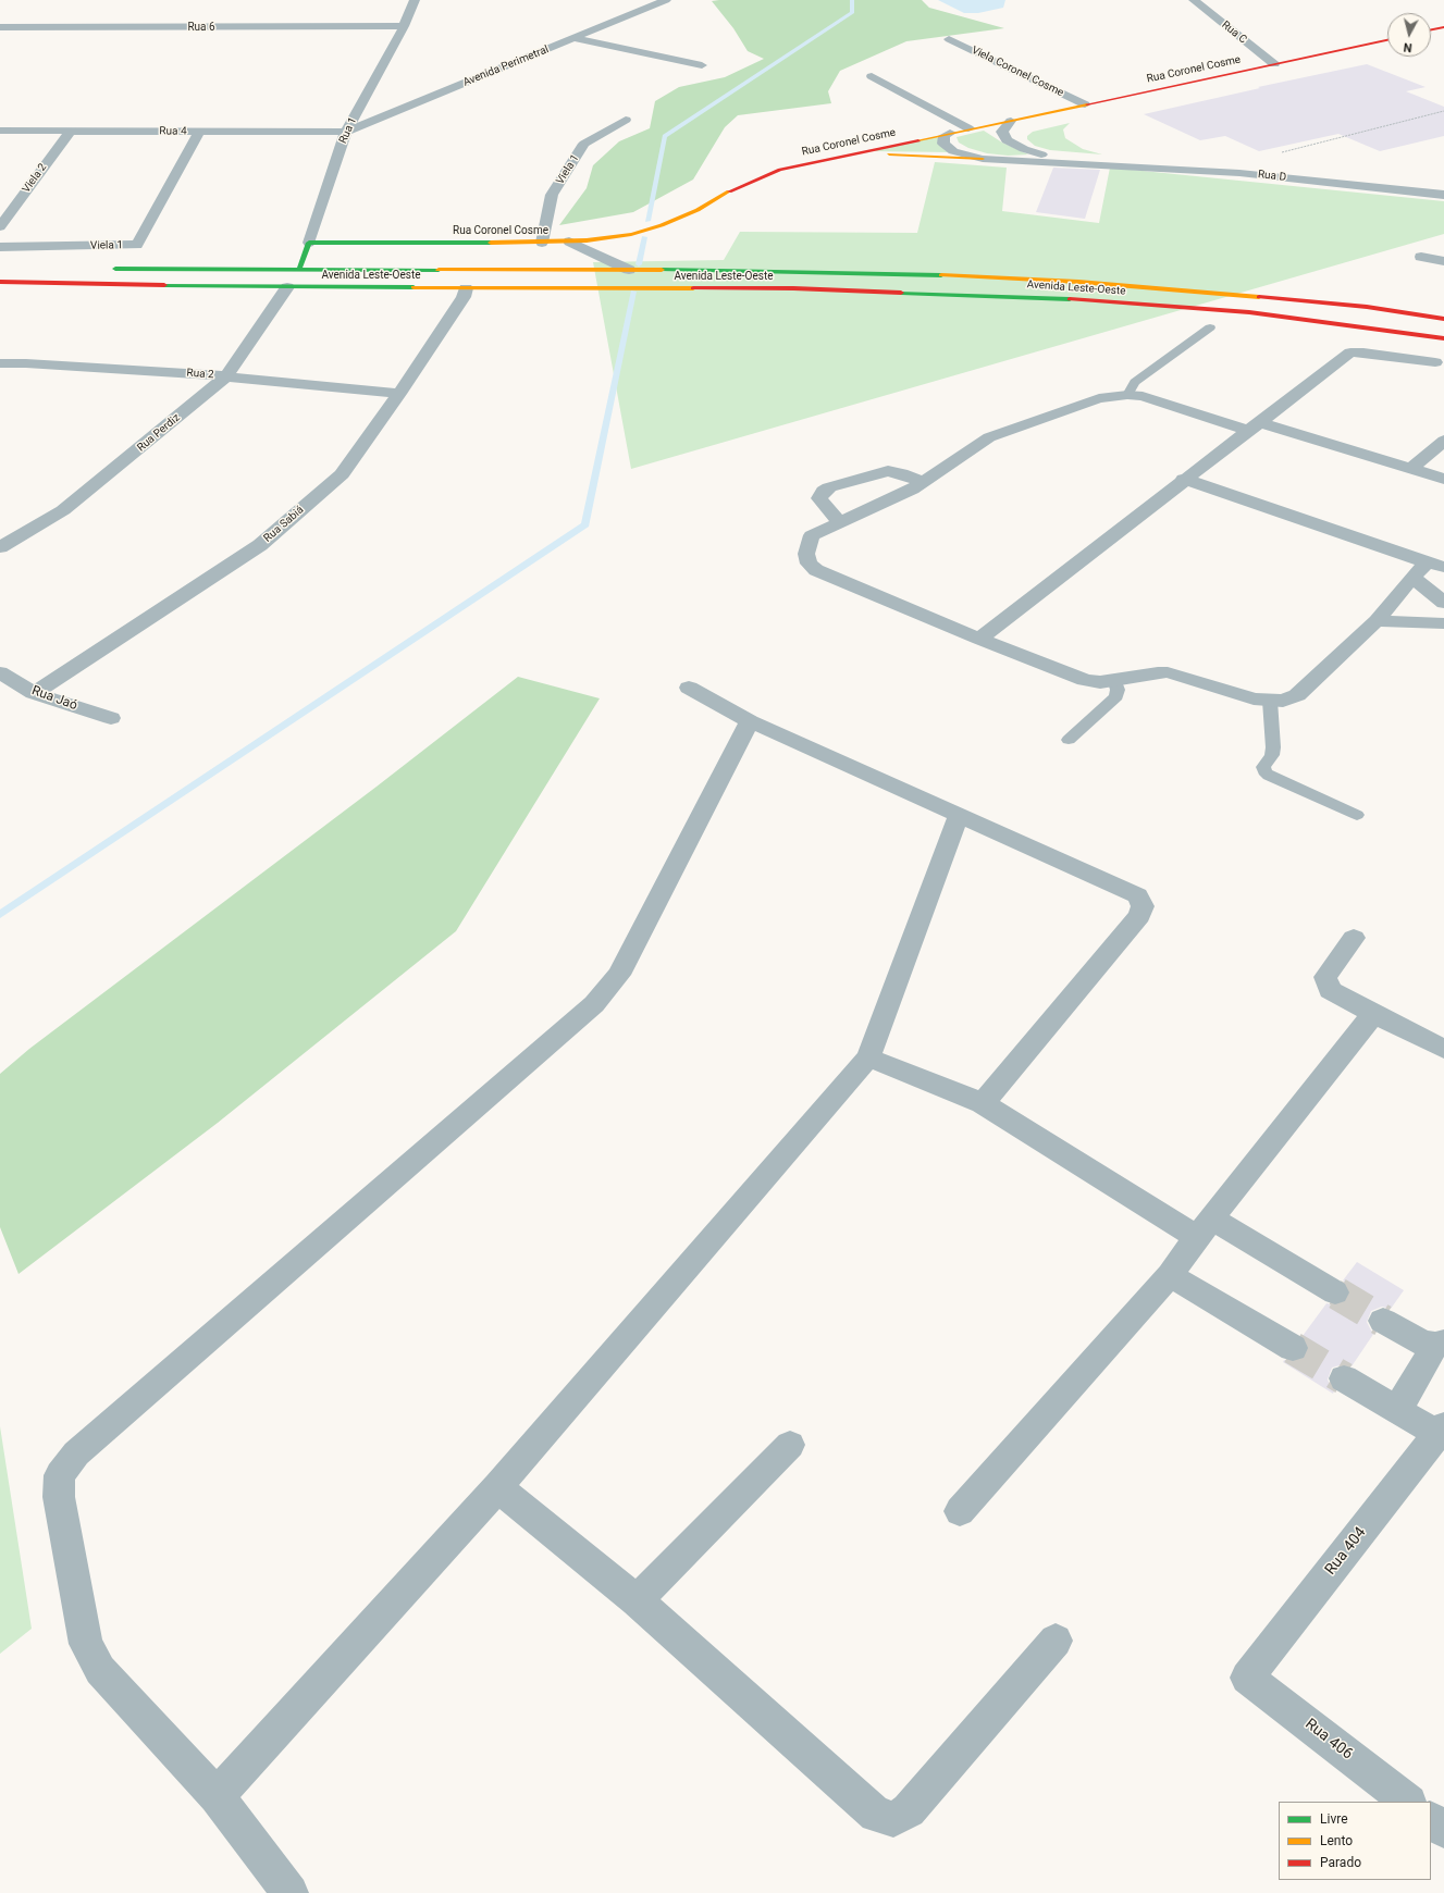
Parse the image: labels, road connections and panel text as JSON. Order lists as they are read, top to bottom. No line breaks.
{"streets":{"main road":["Rua Coronel Cosme","Rua 1","Avenida Leste-Oeste"],"street":["Rua 6","Rua C","Avenida Perimetral","Viela Coronel Cosme","Rua 4","Viela 1","Rua D","Viela 2","Rua 2","Rua Perdiz","Rua Sabiá","Rua Jaó","Rua 404","Rua 406"]},"crossings":[["Rua 6","Rua 1"],["Rua C","Rua Coronel Cosme"],["Avenida Perimetral","Rua 1"],["Avenida Perimetral","Rua 4"],["Rua Coronel Cosme","Viela Coronel Cosme"],["Rua Coronel Cosme","Rua 1"],["Rua Coronel Cosme","Viela 1"],["Rua Coronel Cosme","Rua D"],["Rua 1","Rua 4"],["Rua 1","Avenida Leste-Oeste"],["Rua 4","Viela 1"],["Rua 4","Viela 2"],["Avenida Leste-Oeste","Rua Perdiz"],["Avenida Leste-Oeste","Rua Sabiá"],["Rua 2","Rua Perdiz"],["Rua 2","Rua Sabiá"],["Rua Sabiá","Rua Jaó"],["Rua 404","Rua 406"]],"legend":["Livre","Lento","Parado"],"north":"bottom"}
